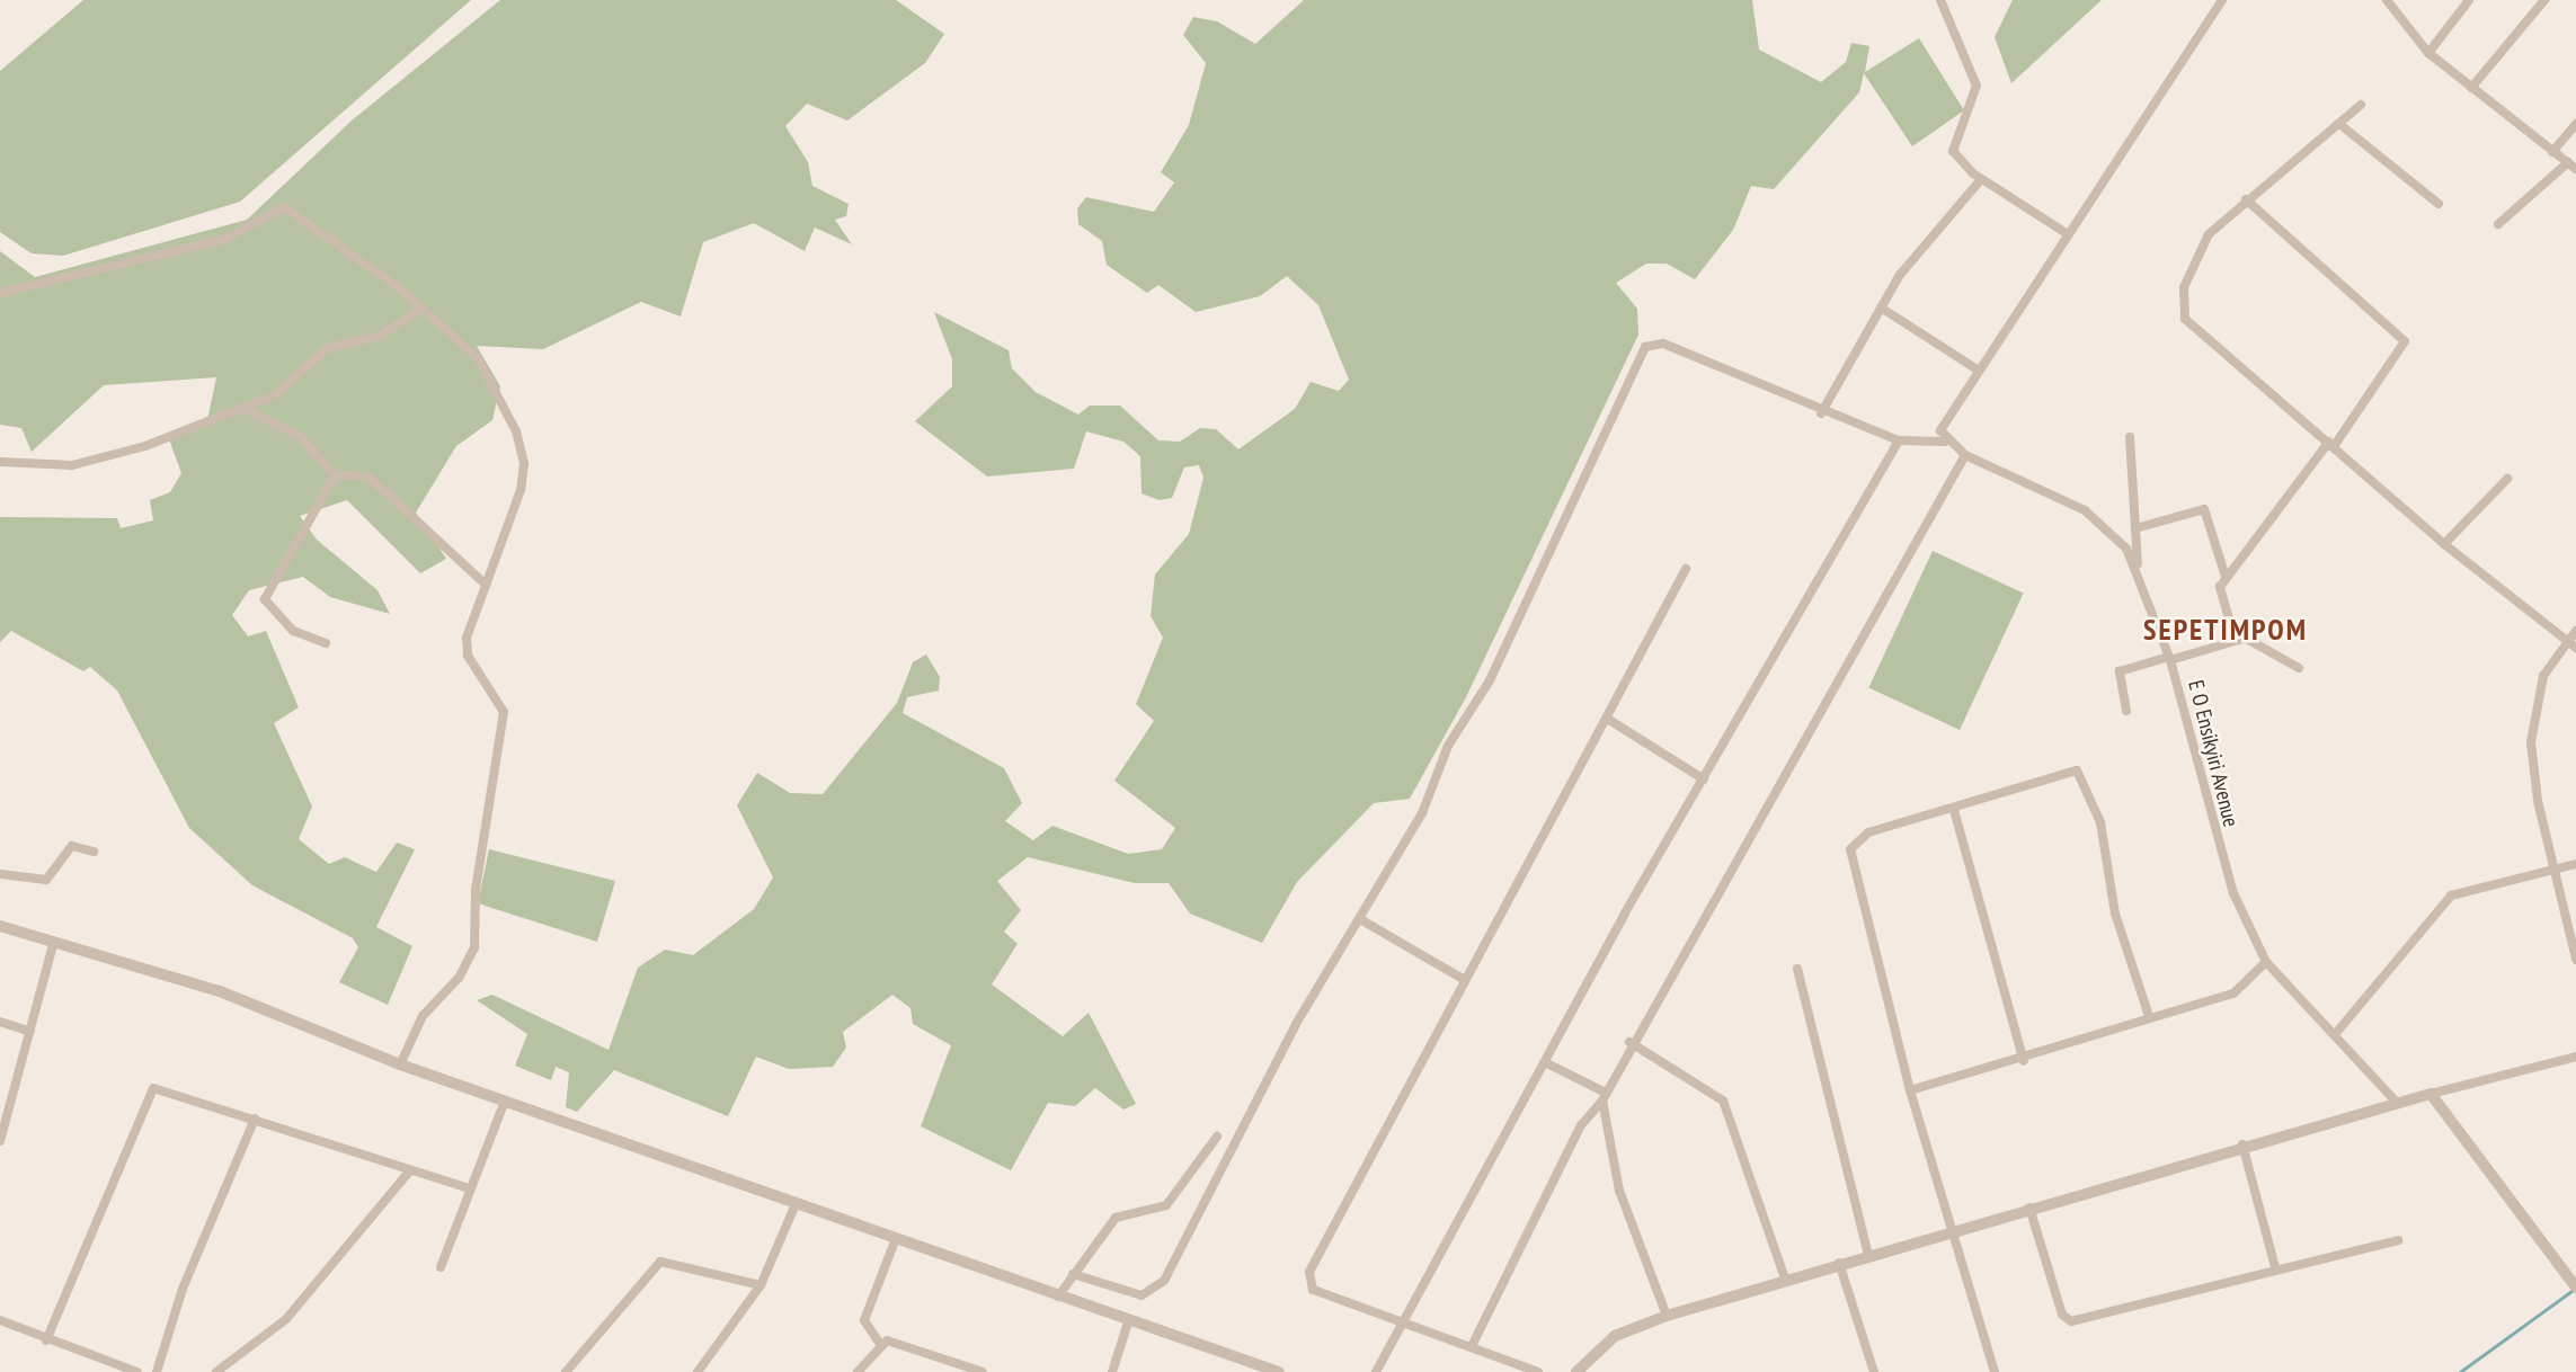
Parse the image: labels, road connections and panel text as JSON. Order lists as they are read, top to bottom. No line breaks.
{"streets":{"street":["E O Ensikyiri Avenue"]},"districts":["SEPETIMPOM"]}
